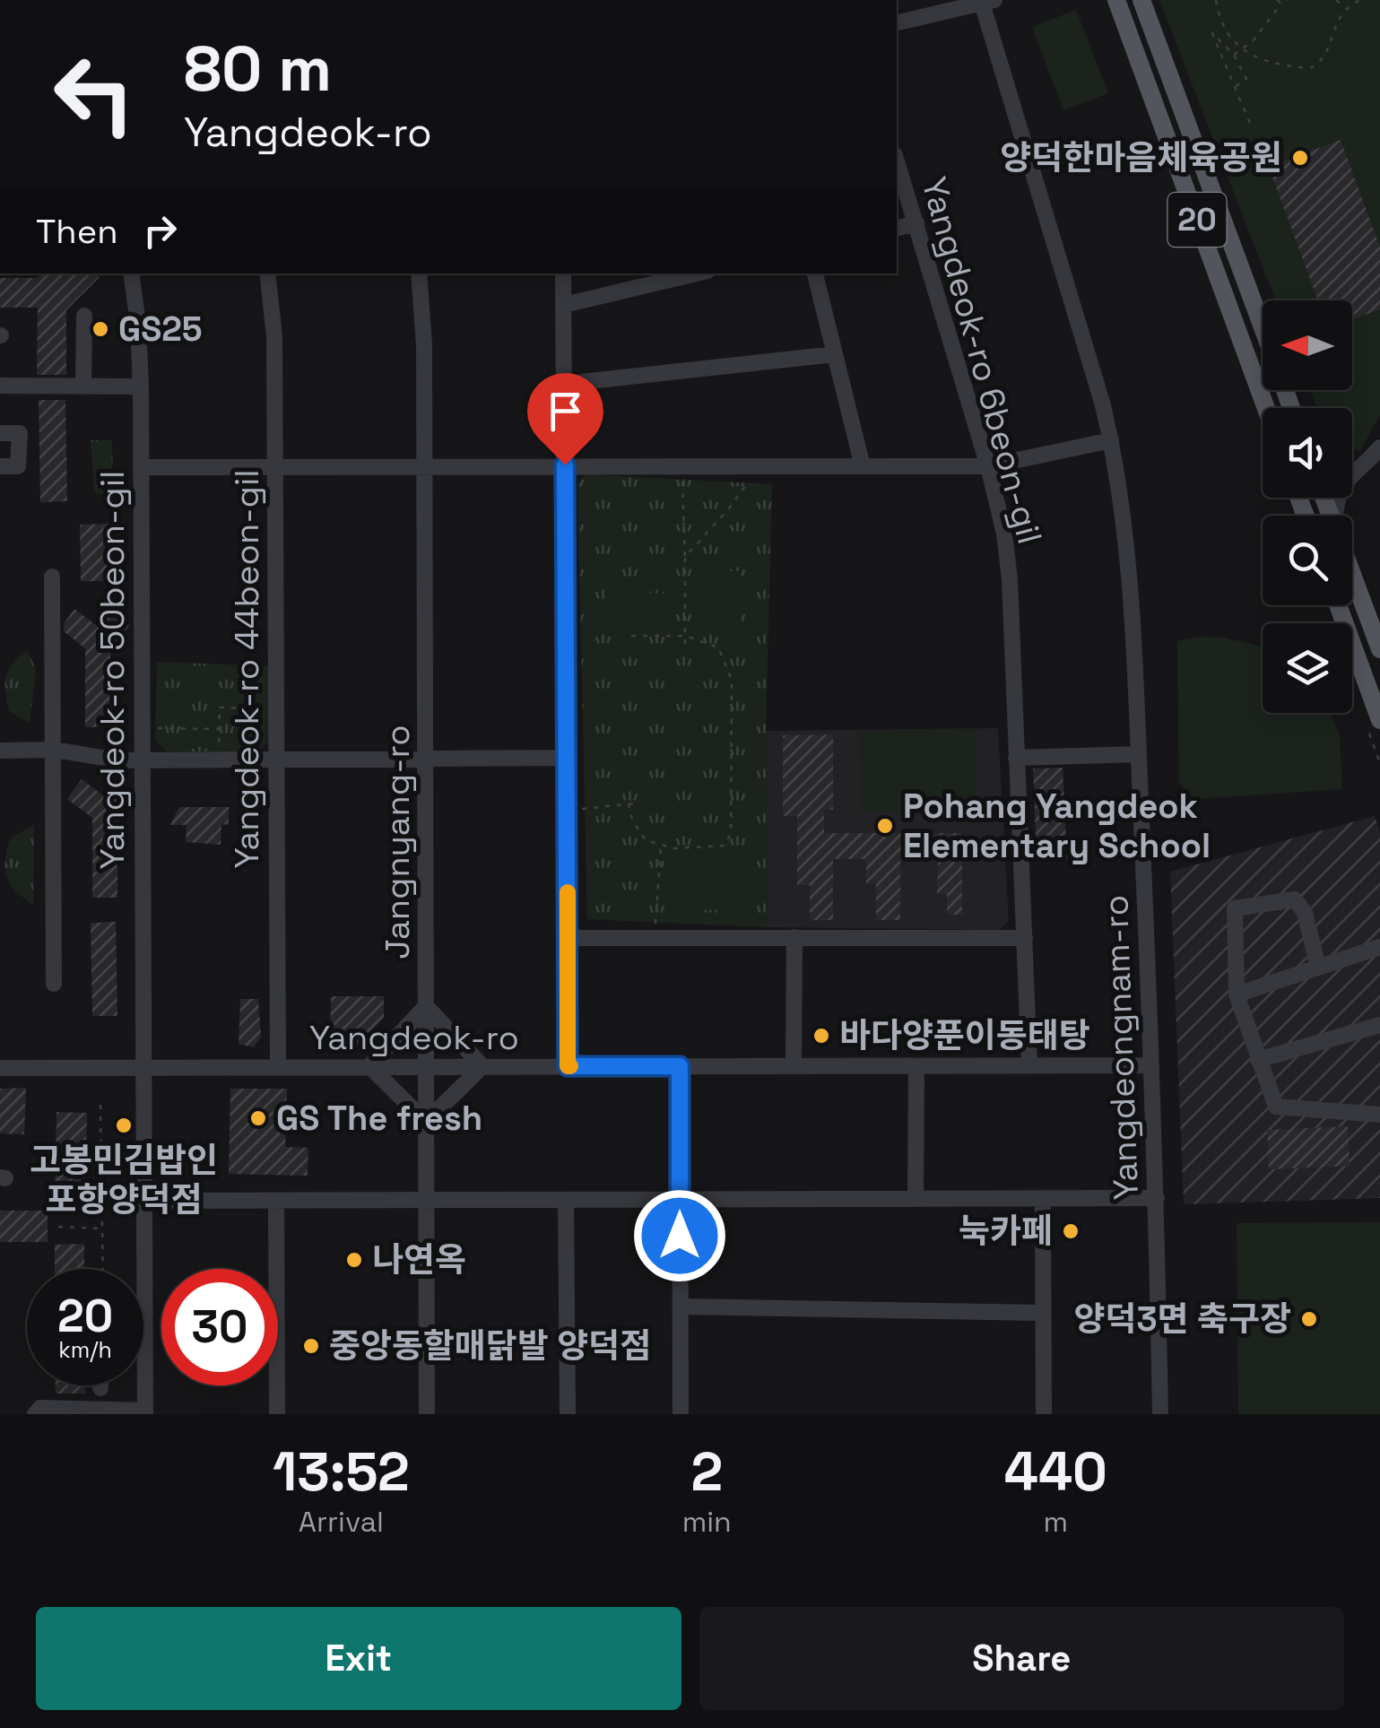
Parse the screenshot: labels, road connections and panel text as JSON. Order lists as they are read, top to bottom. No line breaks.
{"streets":{"main road":["20"],"street":["Yangdeok-ro 6beon-gil","Yangdeok-ro 44beon-gil","Yangdeok-ro 50beon-gil","Jangnyang-ro","Yangdeok-ro","Yangdeongnam-ro"]},"crossings":[["Yangdeok-ro 6beon-gil","Yangdeok-ro"],["Yangdeok-ro 44beon-gil","Yangdeok-ro"],["Yangdeok-ro 50beon-gil","Yangdeok-ro"],["Jangnyang-ro","Yangdeok-ro"],["Yangdeok-ro","Yangdeongnam-ro"]],"places":["양덕한마음체육공원","GS25","Pohang Yangdeok Elementary School","바다양푼이동태탕","GS The fresh","고봉민김밥인 포항양덕점","눅카페","나연옥","양덕3면 축구장","중앙동할매닭발 양덕점"],"north":"left","page":{"turn":["80 m","Yangdeok-ro"],"then":"Then","speed":"20 km/h","limit":"30","eta":["13:52","Arrival","2","min","440","m"],"buttons":["Exit","Share"]}}
